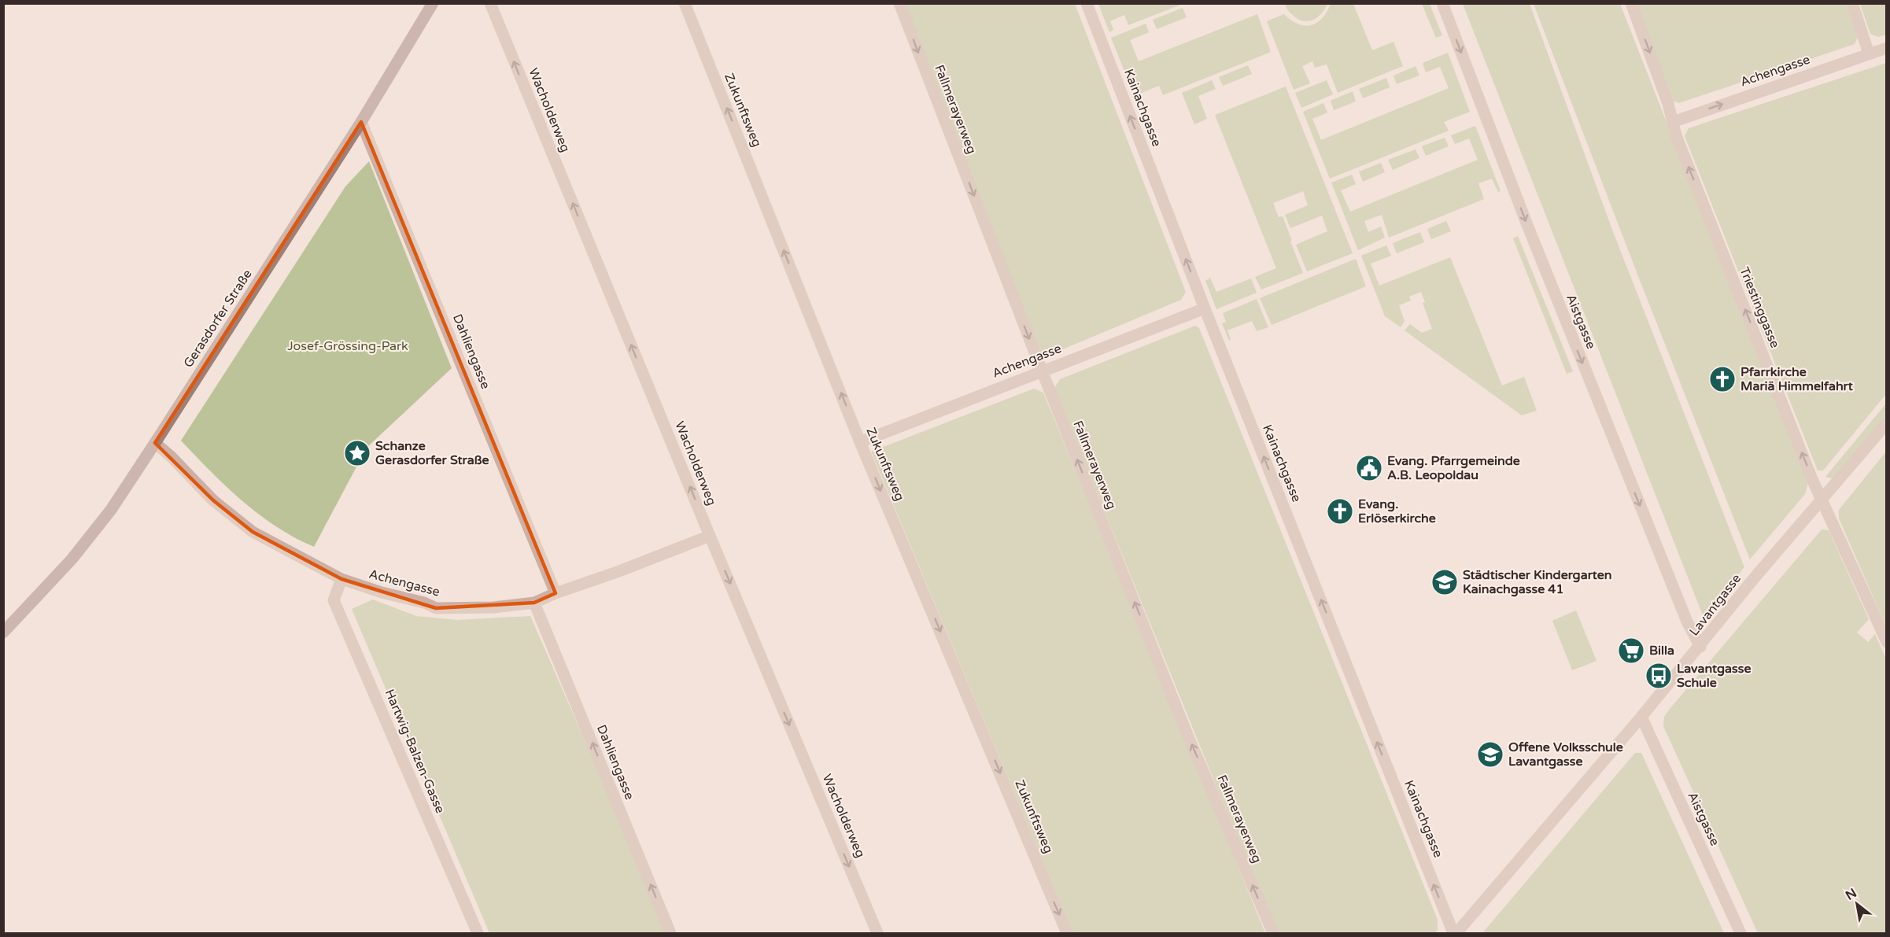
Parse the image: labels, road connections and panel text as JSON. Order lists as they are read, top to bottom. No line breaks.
{"streets":{"main road":["Gerasdorfer Straße"],"street":["Achengasse","Kainachgasse","Fallmerayerweg","Wacholderweg","Zukunftsweg","Triestinggasse","Aistgasse","Dahliengasse","Lavantgasse","Hartwig-Balzen-Gasse"]},"crossings":[["Achengasse","Kainachgasse"],["Achengasse","Fallmerayerweg"],["Achengasse","Wacholderweg"],["Achengasse","Zukunftsweg"],["Achengasse","Triestinggasse"],["Achengasse","Gerasdorfer Straße"],["Achengasse","Dahliengasse"],["Achengasse","Hartwig-Balzen-Gasse"],["Kainachgasse","Lavantgasse"],["Triestinggasse","Lavantgasse"],["Gerasdorfer Straße","Dahliengasse"],["Aistgasse","Lavantgasse"]],"one_way":["Kainachgasse","Aistgasse","Dahliengasse"],"parks":["Josef-Grössing-Park"],"places":{"church":["Pfarrkirche Mariä Himmelfahrt","Evang. Erlöserkirche"],"place":["Schanze Gerasdorfer Straße"],"public building":["Evang. Pfarrgemeinde A.B. Leopoldau"],"school or university":["Städtischer Kindergarten Kainachgasse 41","Offene Volksschule Lavantgasse"],"supermarket":["Billa"],"bus stop":["Lavantgasse Schule"]},"north":"top left"}
